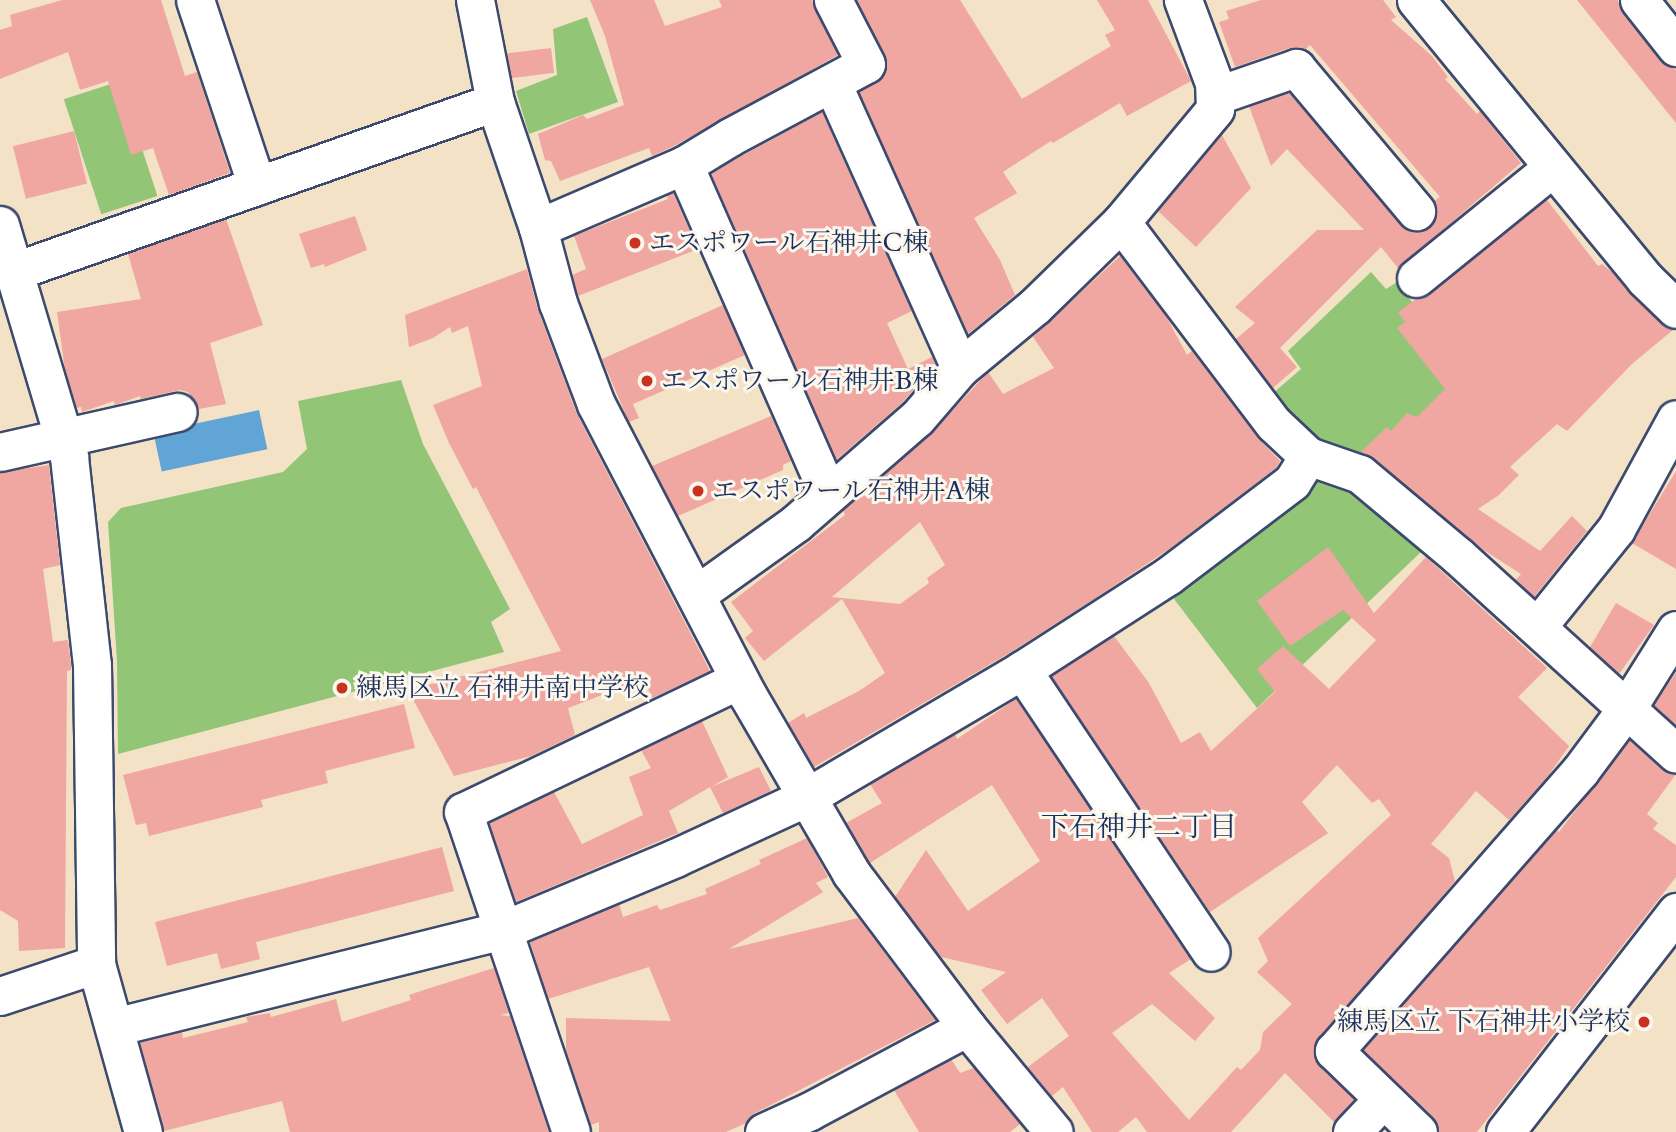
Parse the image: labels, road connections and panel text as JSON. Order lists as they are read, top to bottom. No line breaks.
{"districts":["下石神井二丁目"],"places":["エスポワール石神井C棟","エスポワール石神井B棟","エスポワール石神井A棟","練馬区立 石神井南中学校","練馬区立 下石神井小学校"]}
